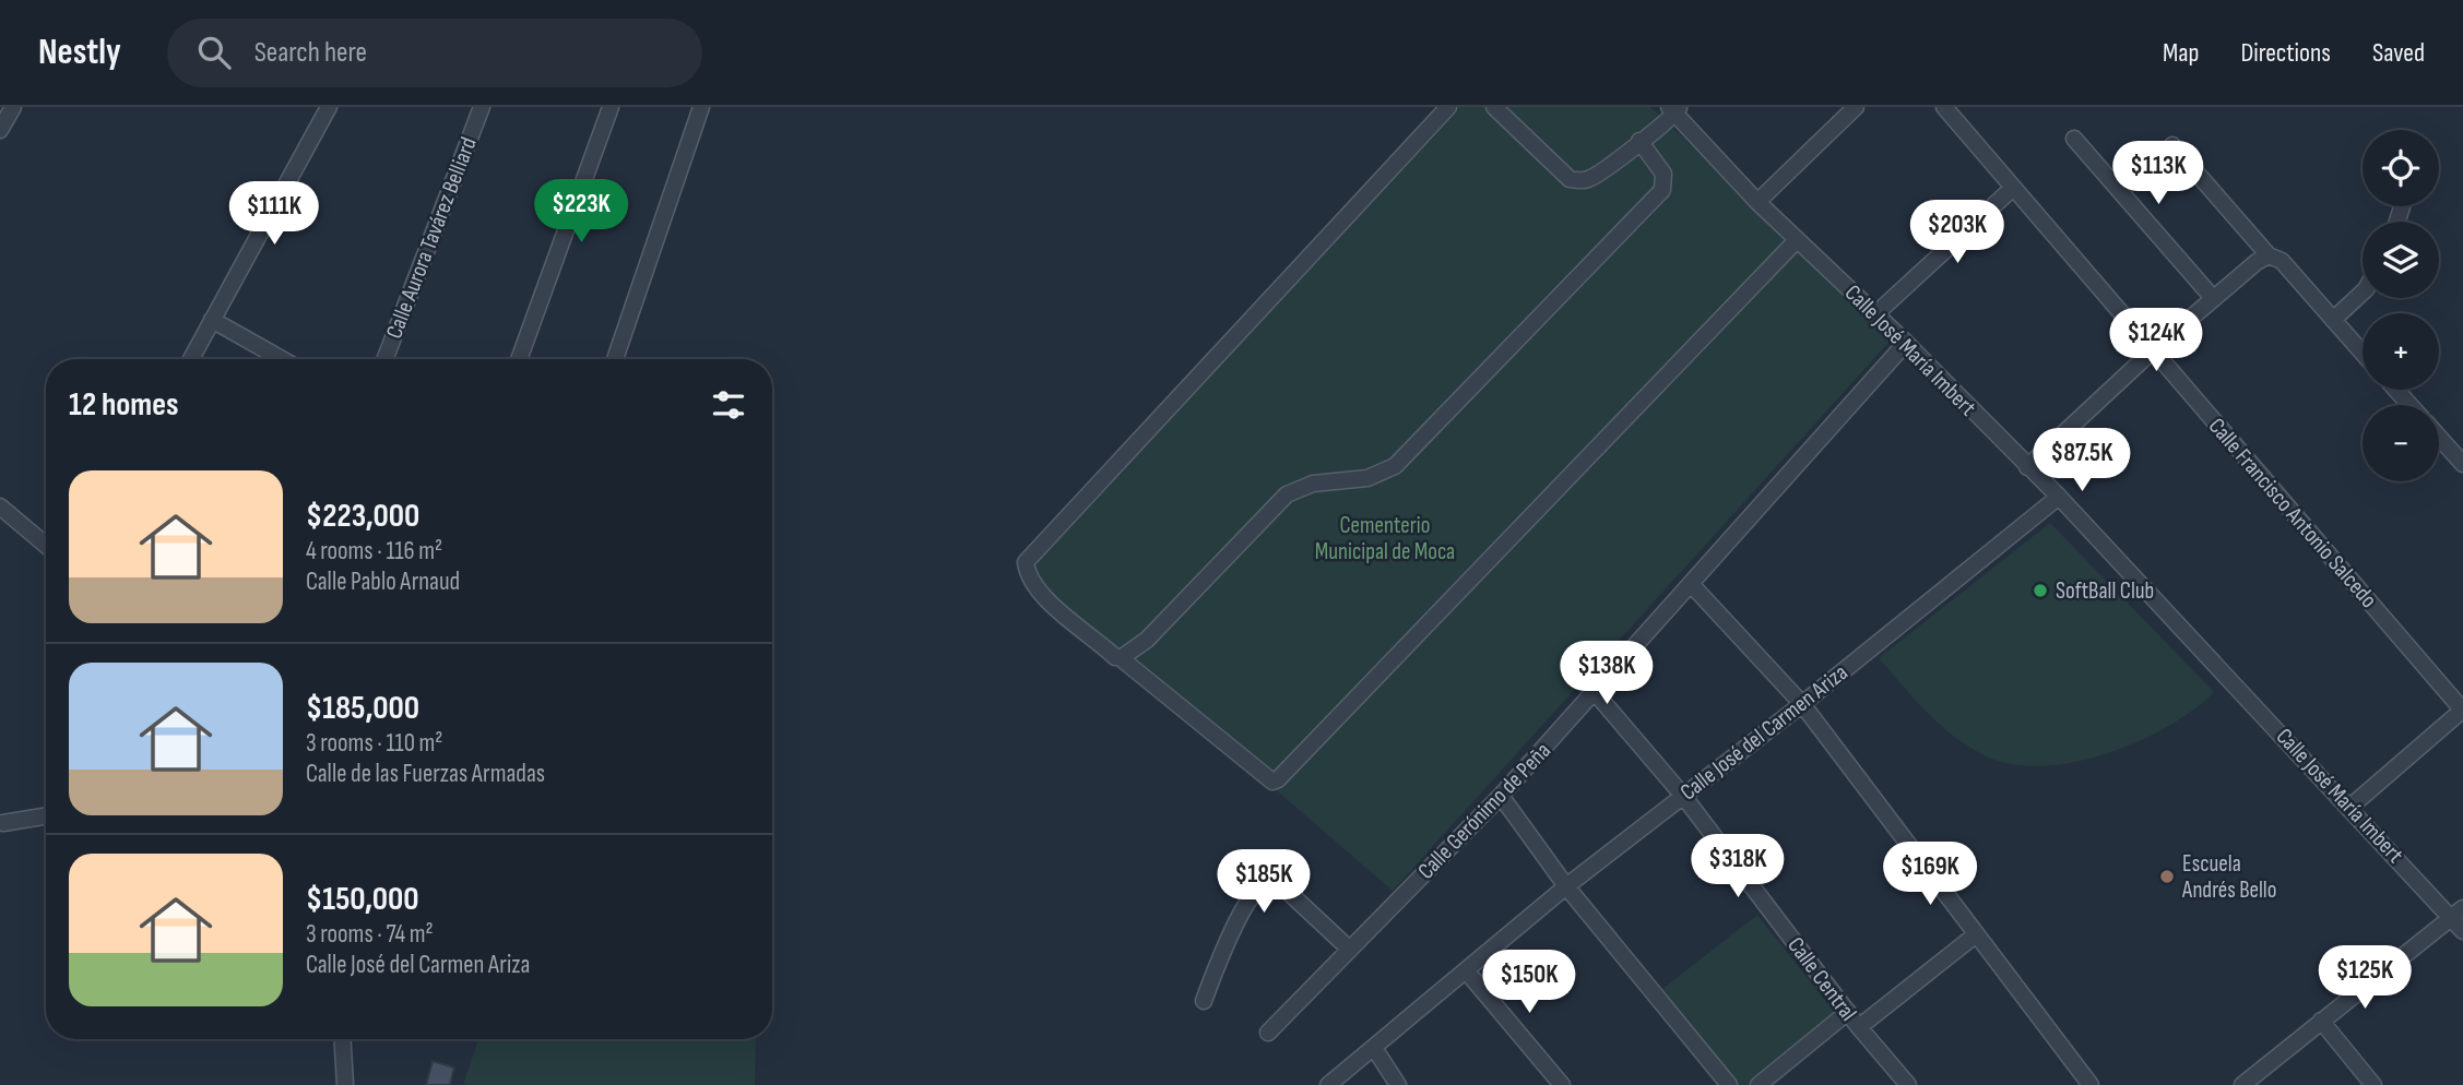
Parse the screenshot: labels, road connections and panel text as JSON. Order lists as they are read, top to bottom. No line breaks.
{"streets":{"street":["Calle Aurora Tavárez Belliard","Calle José María Imbert","Calle Francisco Antonio Salcedo","Calle José del Carmen Ariza","Calle Gerónimo de Peña","Calle Central"]},"crossings":[["Calle José María Imbert","Calle José del Carmen Ariza"],["Calle José María Imbert","Calle Gerónimo de Peña"],["Calle José del Carmen Ariza","Calle Central"],["Calle Gerónimo de Peña","Calle Central"]],"parks":["Cementerio Municipal de Moca"],"places":["SoftBall Club","Escuela Andrés Bello"],"page":{"header":"Nestly","search":"Search here","nav":["Map","Directions","Saved"],"map_buttons":["+","−"],"price":["$113K","$223K","$111K","$203K","$124K","$87.5K","$138K","$318K","$169K","$185K","$125K","$150K"],"heading":"12 homes","list":[{"name":"$223,000","note":"4 rooms · 116 m² · Calle Pablo Arnaud"},{"name":"$185,000","note":"3 rooms · 110 m² · Calle de las Fuerzas Armadas"},{"name":"$150,000","note":"3 rooms · 74 m² · Calle José del Carmen Ariza"}]}}
